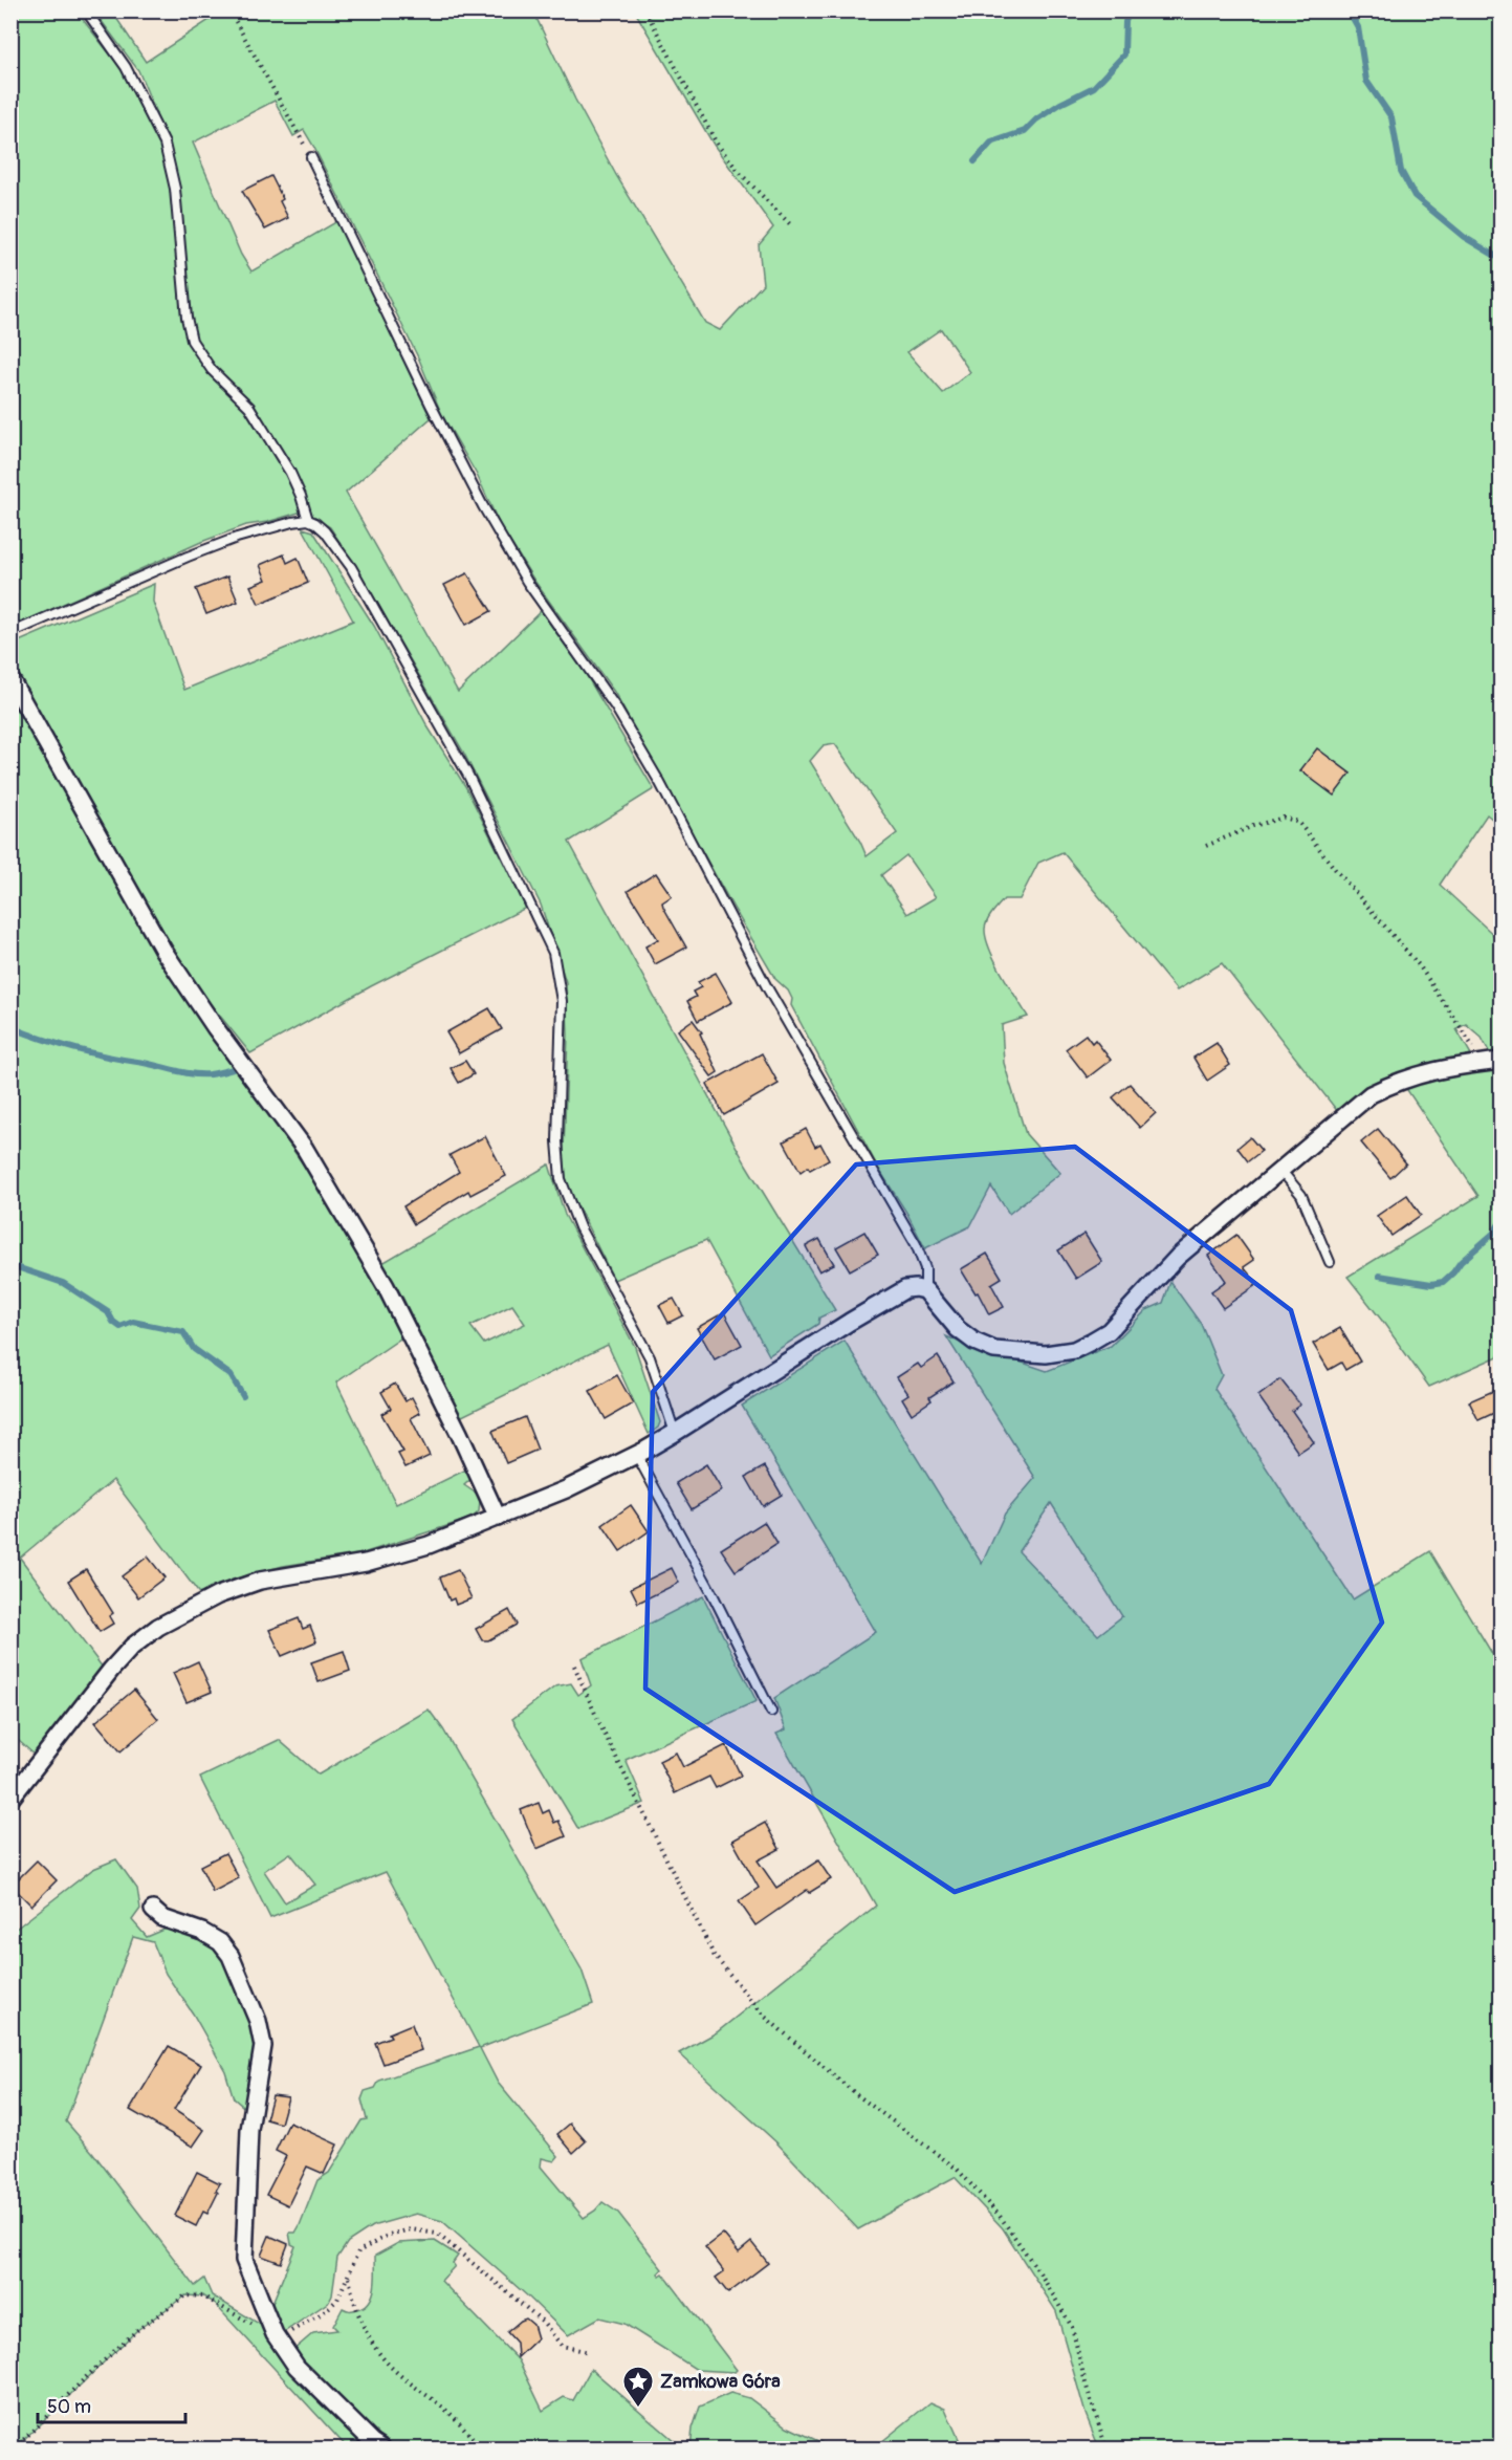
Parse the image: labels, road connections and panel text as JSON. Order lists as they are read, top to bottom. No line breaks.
{"places":{"place":["Zamkowa Góra"]},"scale_bar":"50 m"}
